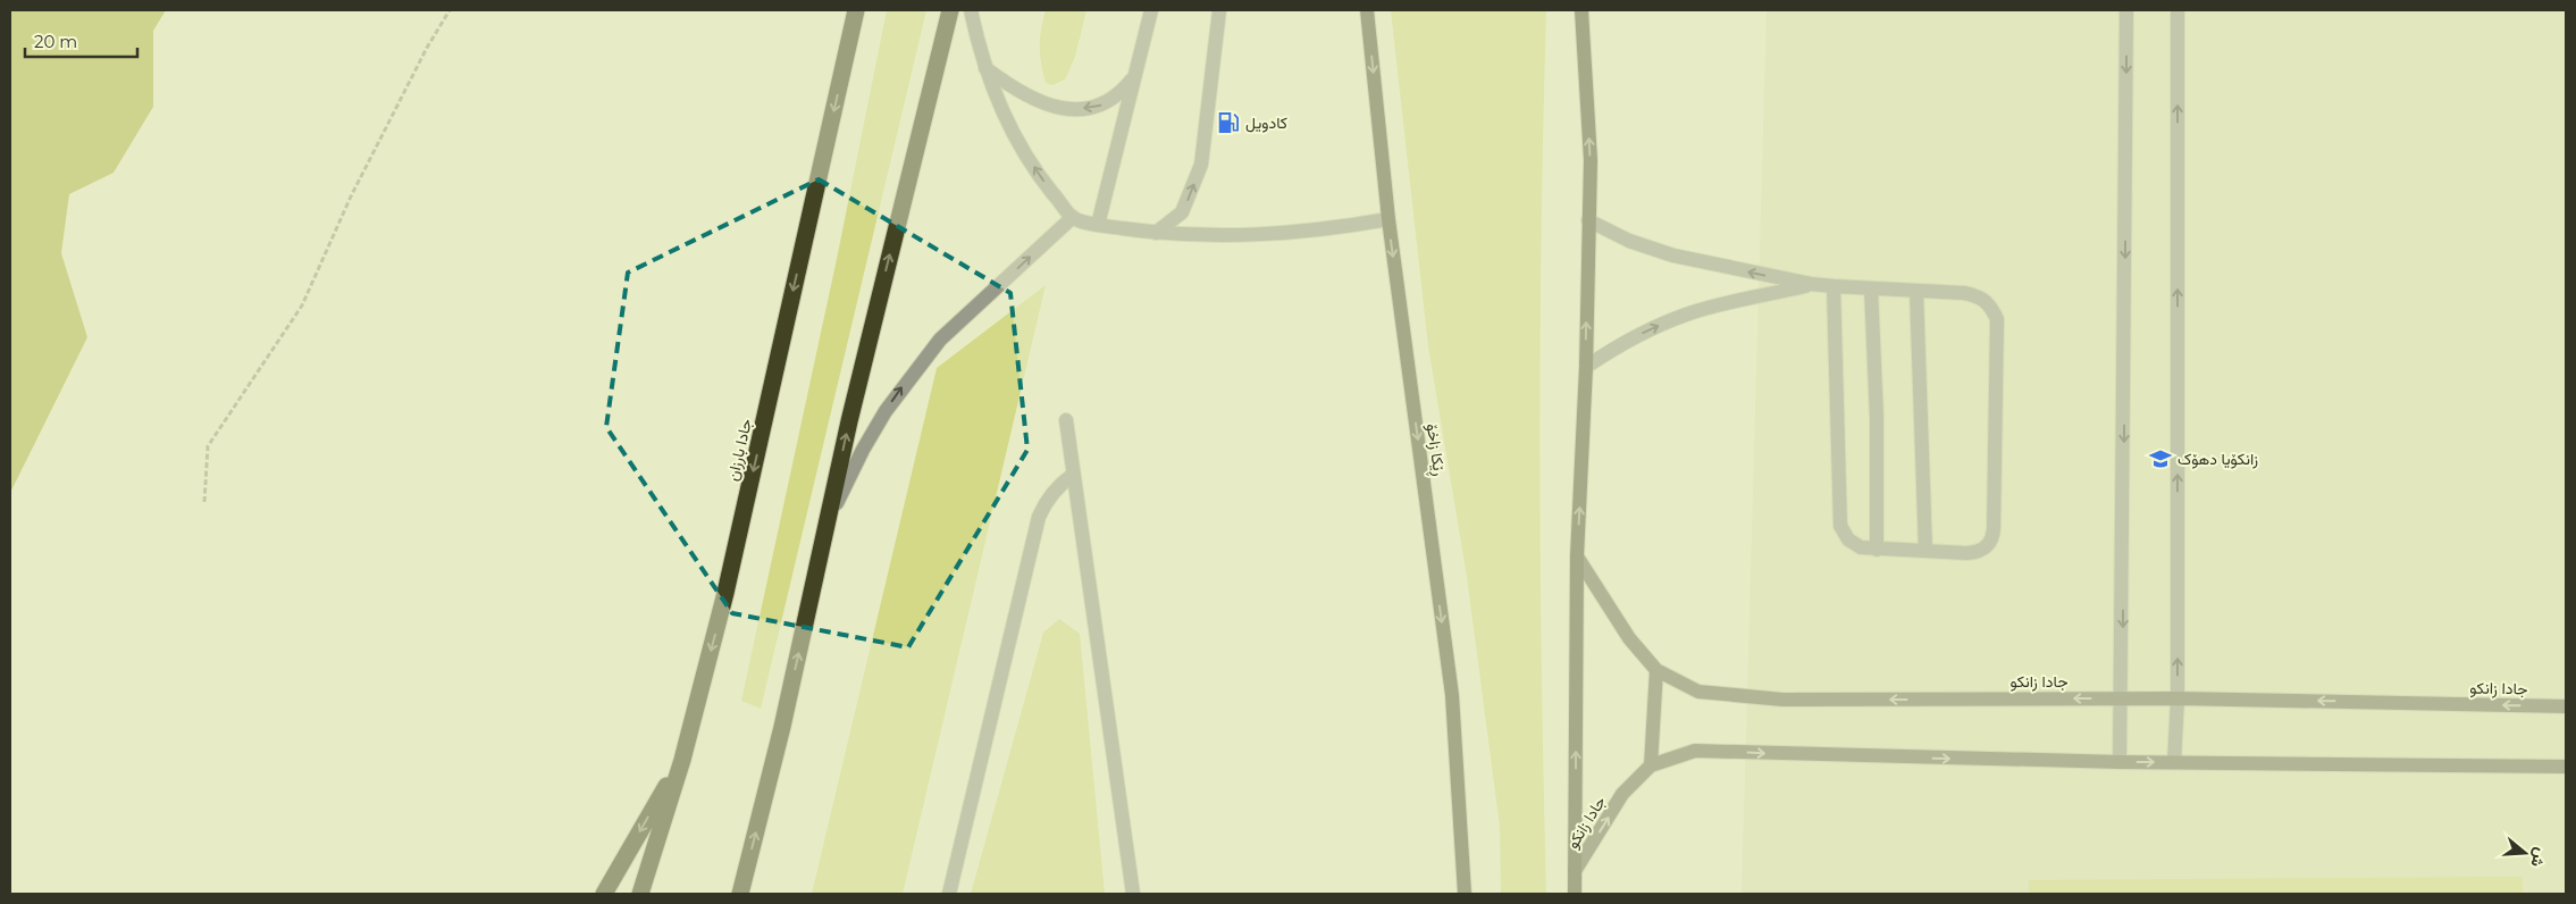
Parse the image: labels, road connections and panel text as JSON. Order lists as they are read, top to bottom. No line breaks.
{"streets":{"highway":["جادا بارزان"],"main road":["ڕێکا زاخۆ"],"street":["جادا زانکو"]},"one_way":["ڕێکا زاخۆ"],"places":{"fuel station":["كادويل"],"school or university":["زانکۆیا دهۆک"]},"scale_bar":"20 m","north":"right"}
